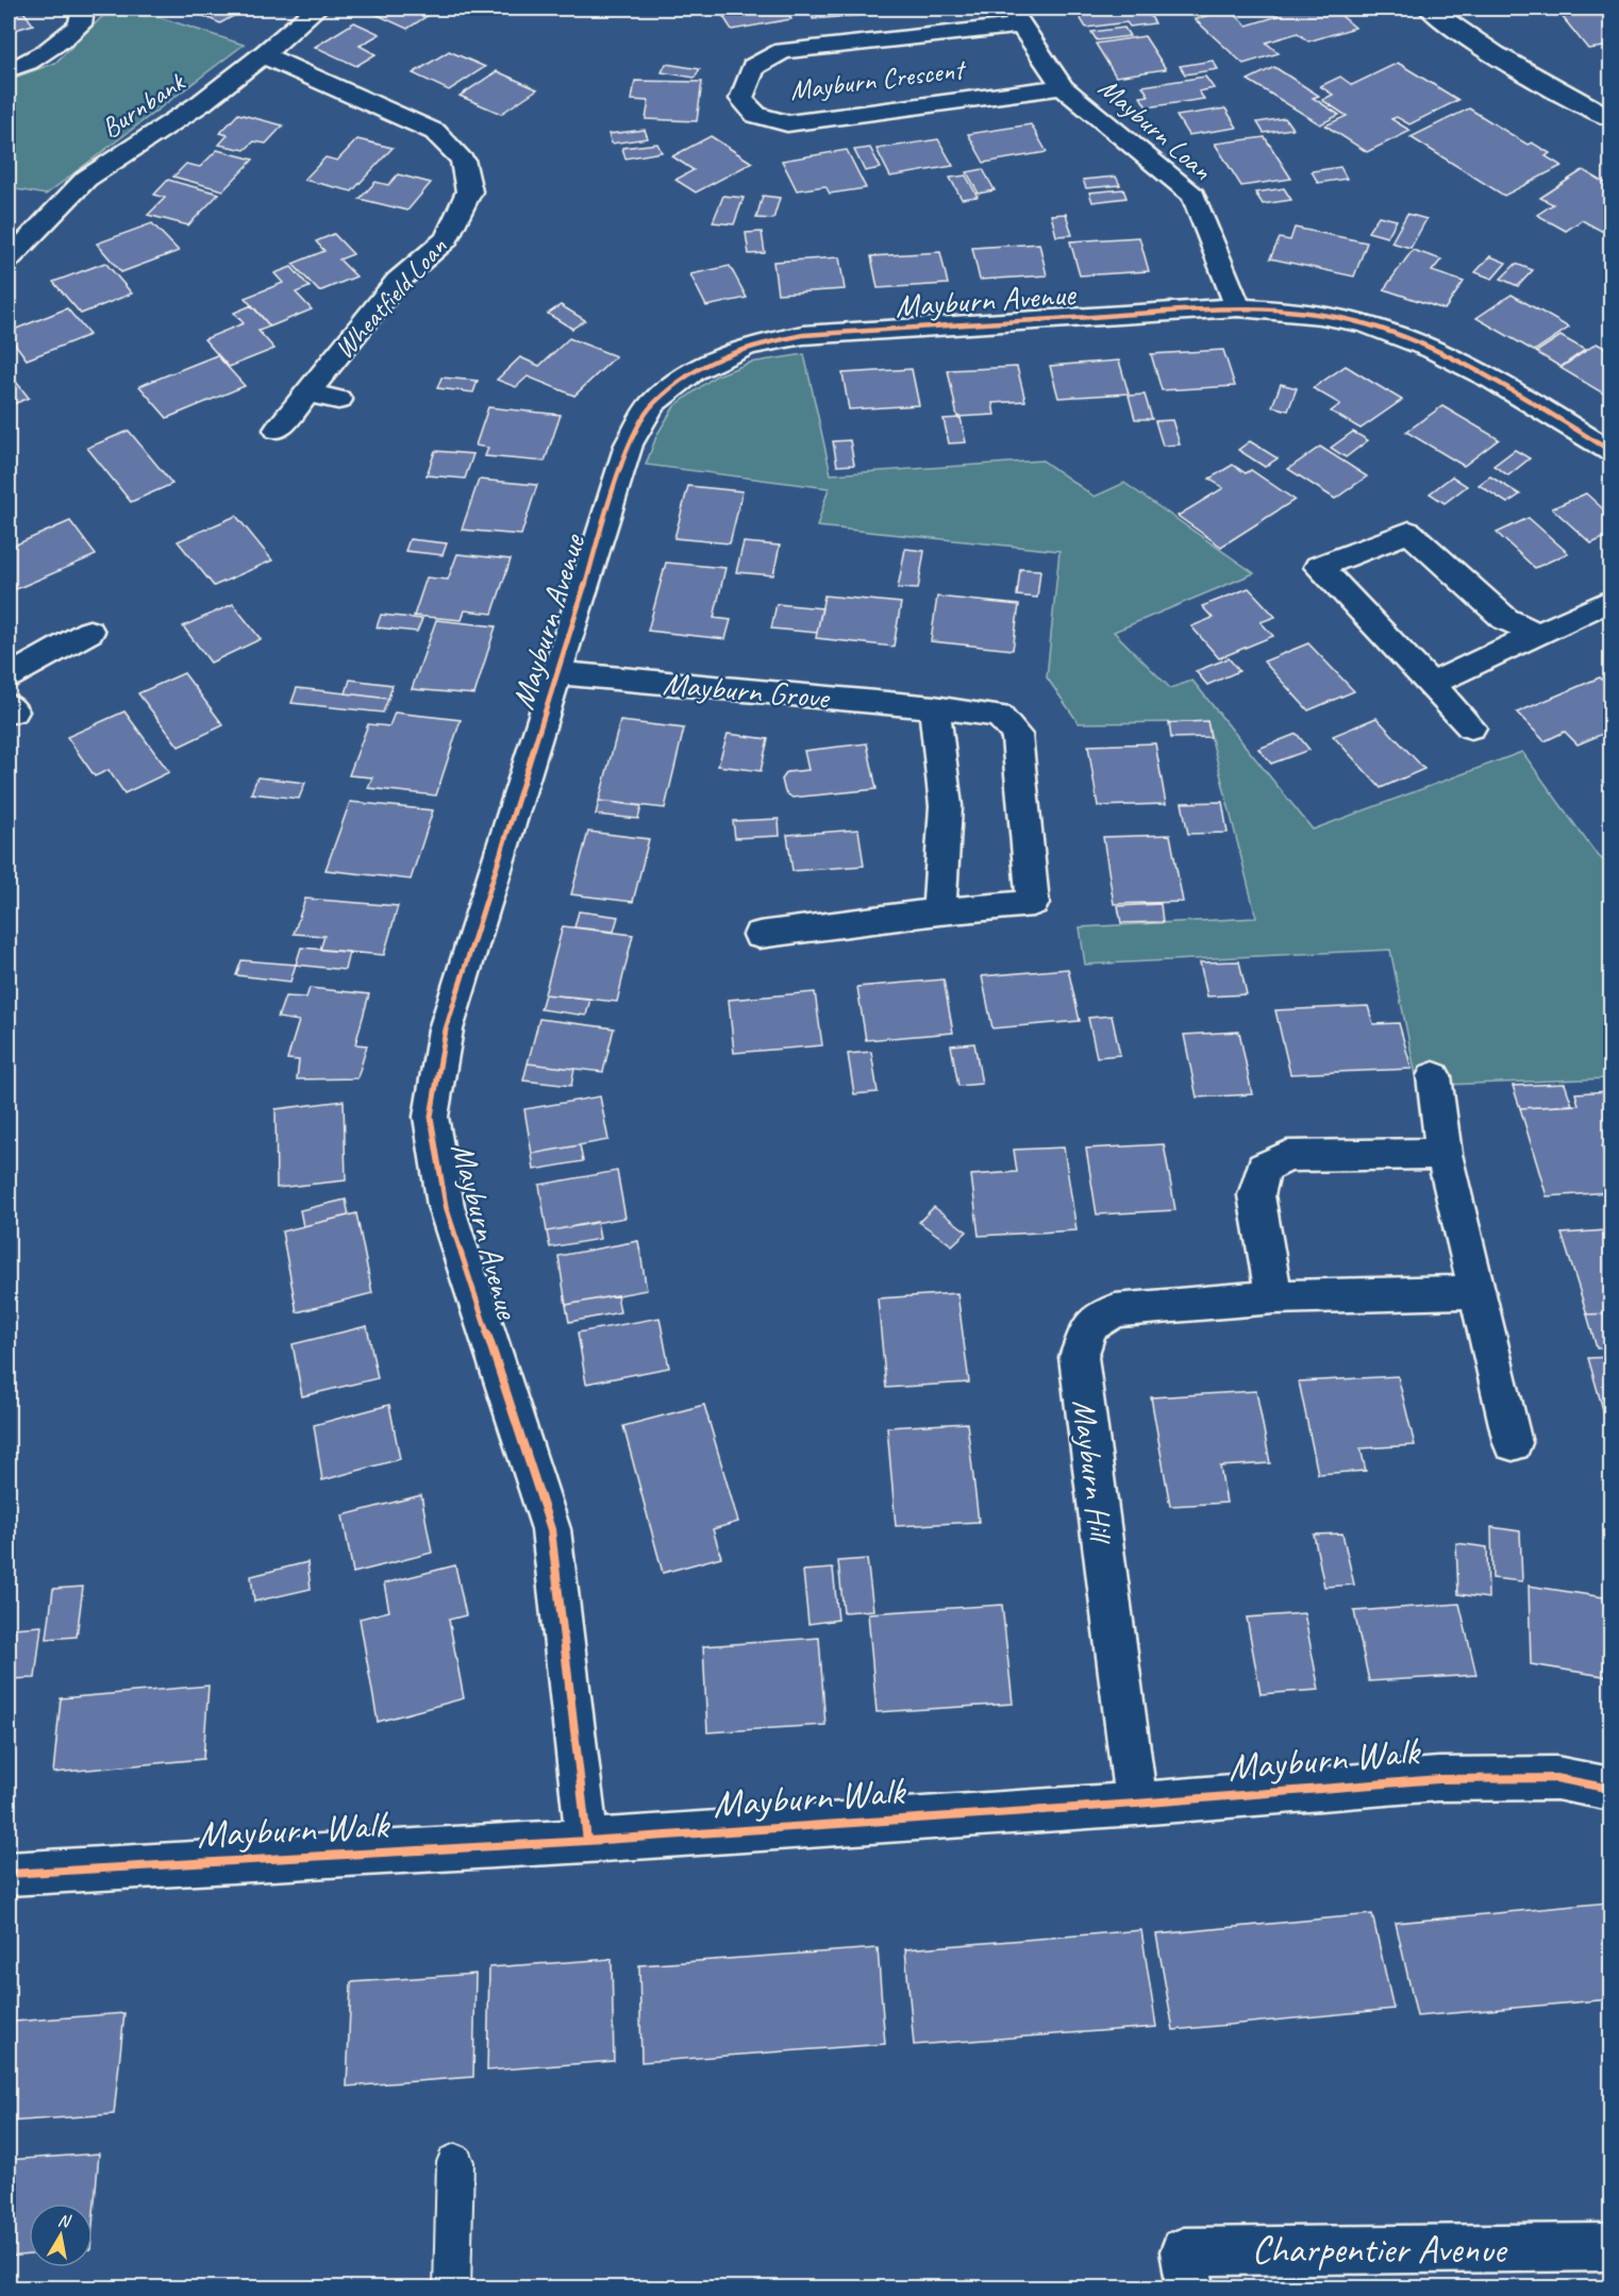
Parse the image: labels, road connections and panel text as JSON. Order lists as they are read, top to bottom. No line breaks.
{"streets":{"street":["Mayburn Crescent","Burnbank","Mayburn Loan","Wheatfield Loan","Mayburn Avenue","Mayburn Grove","Mayburn Hill","Mayburn Walk","Charpentier Avenue"]},"crossings":[["Mayburn Crescent","Mayburn Loan"],["Burnbank","Wheatfield Loan"],["Mayburn Loan","Mayburn Avenue"],["Mayburn Avenue","Mayburn Grove"],["Mayburn Avenue","Mayburn Walk"],["Mayburn Hill","Mayburn Walk"]],"north":"top"}
